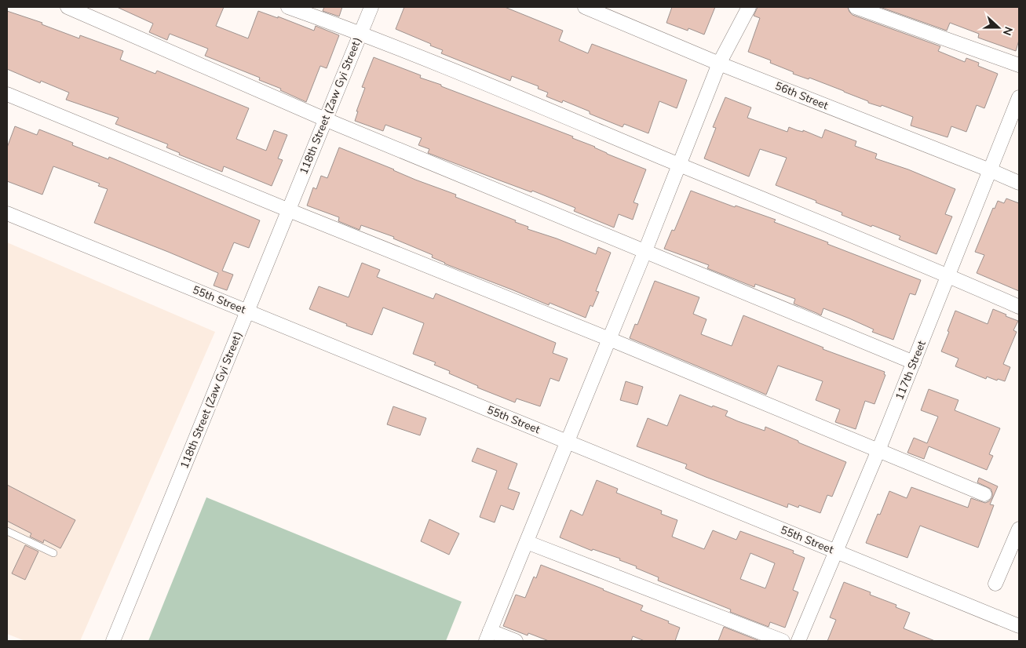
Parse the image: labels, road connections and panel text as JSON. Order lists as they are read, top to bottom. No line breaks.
{"streets":{"street":["56th Street","118th Street (Zaw Gyi Street)","55th Street","117th Street"]},"crossings":[["56th Street","117th Street"],["118th Street (Zaw Gyi Street)","55th Street"],["55th Street","117th Street"]],"north":"right"}
